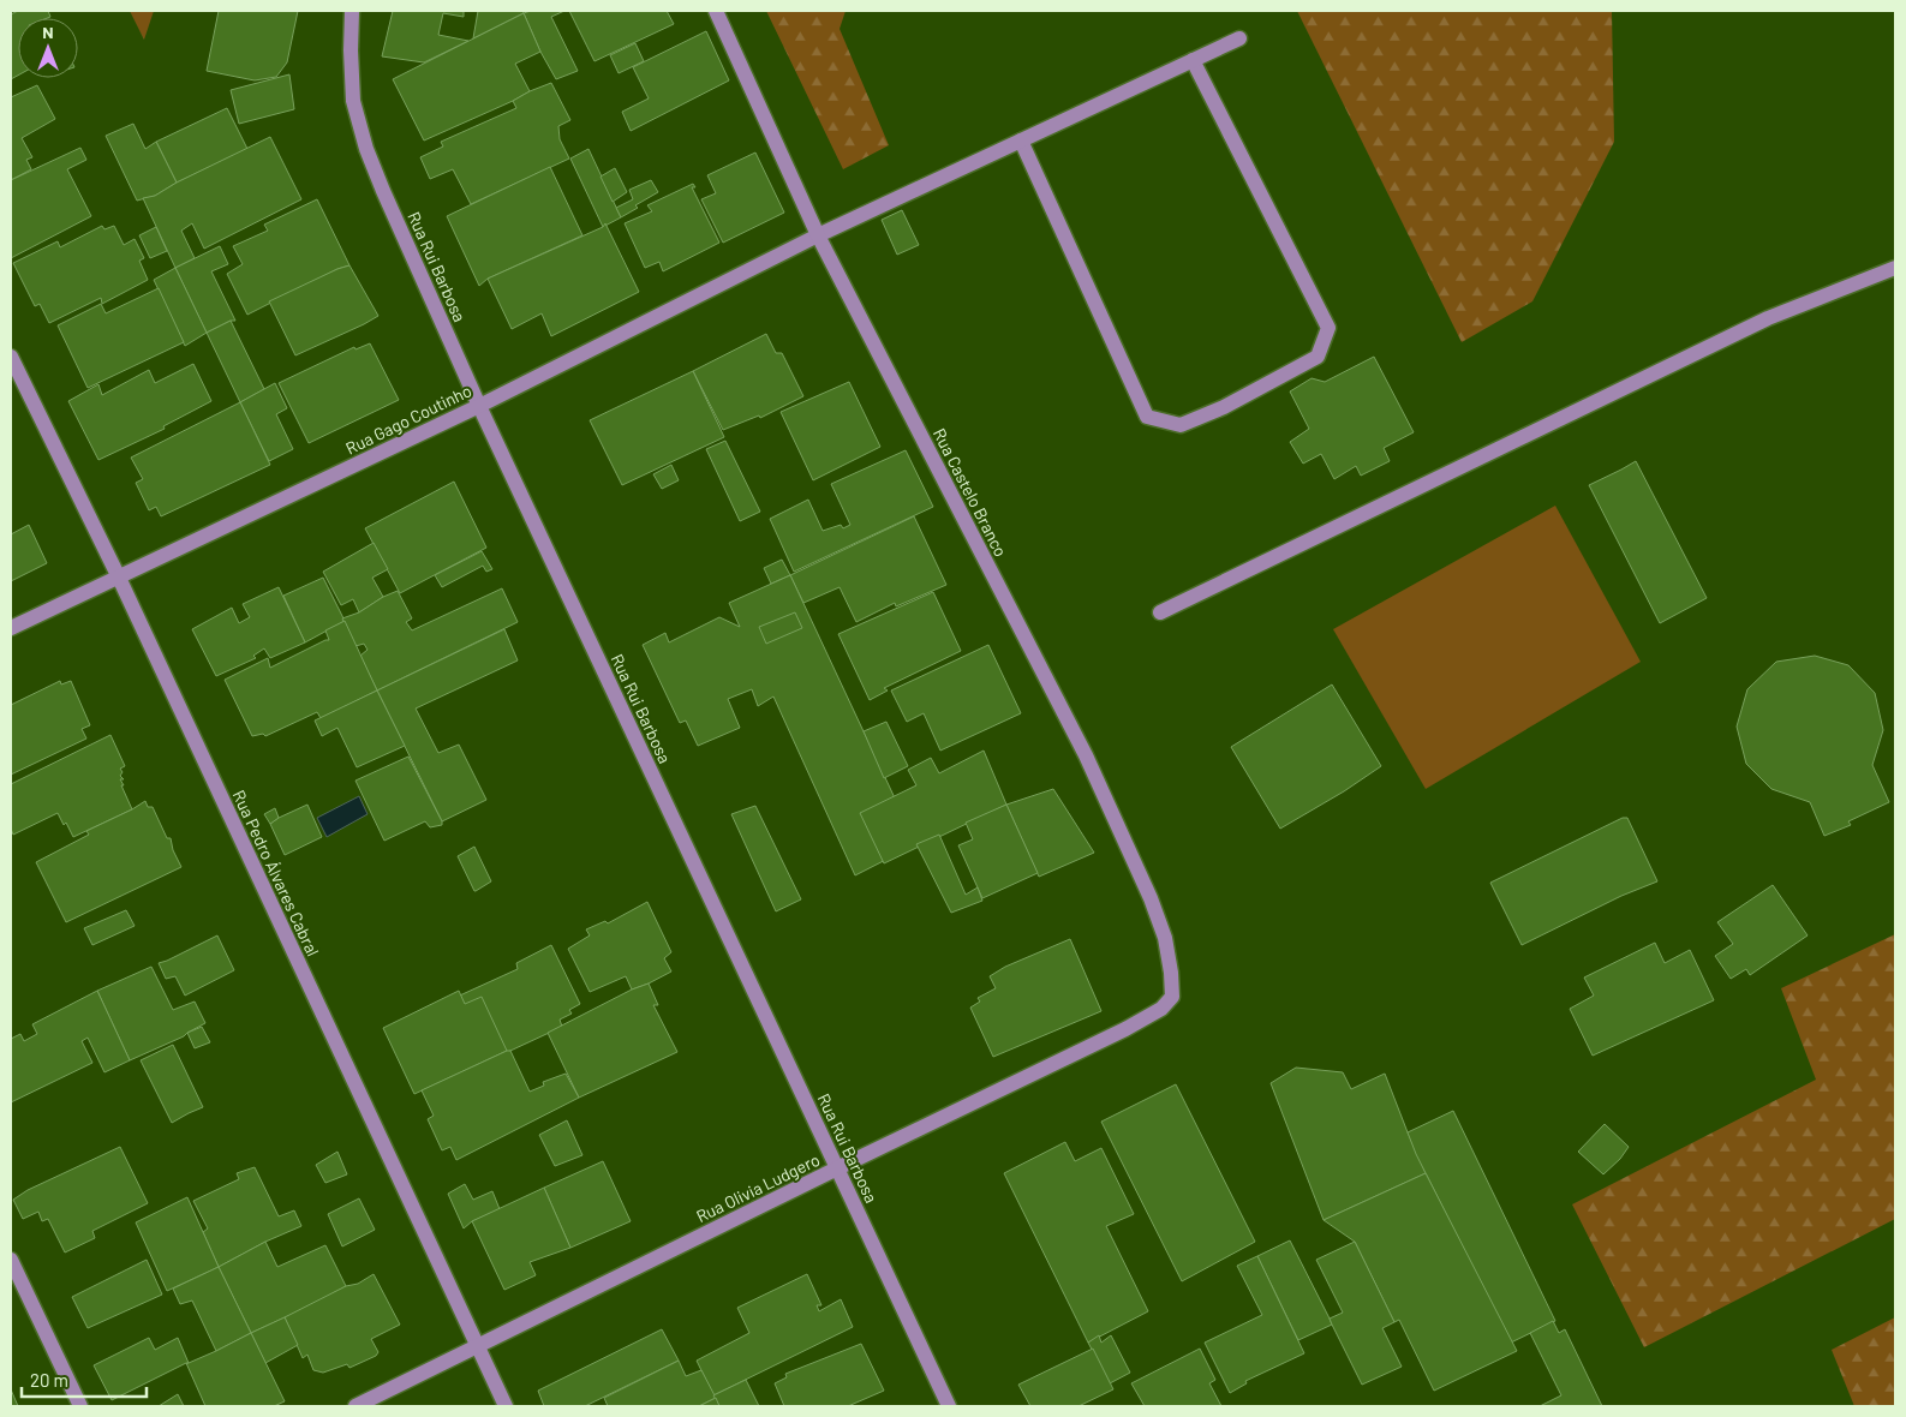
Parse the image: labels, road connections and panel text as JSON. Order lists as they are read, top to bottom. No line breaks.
{"streets":{"street":["Rua Rui Barbosa","Rua Gago Coutinho","Rua Castelo Branco","Rua Pedro Álvares Cabral","Rua Olivia Ludgero"]},"crossings":[["Rua Rui Barbosa","Rua Gago Coutinho"],["Rua Rui Barbosa","Rua Olivia Ludgero"],["Rua Gago Coutinho","Rua Castelo Branco"],["Rua Gago Coutinho","Rua Pedro Álvares Cabral"],["Rua Castelo Branco","Rua Olivia Ludgero"],["Rua Pedro Álvares Cabral","Rua Olivia Ludgero"]],"scale_bar":"20 m","north":"top"}
